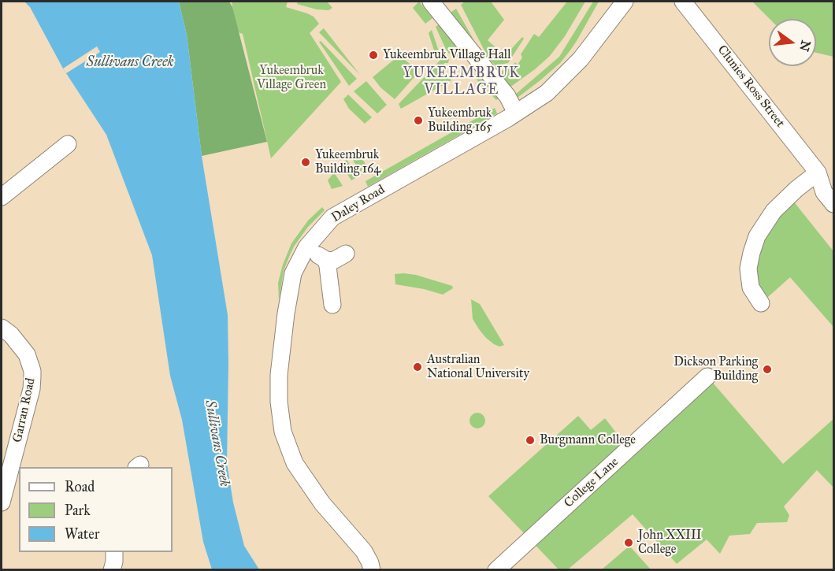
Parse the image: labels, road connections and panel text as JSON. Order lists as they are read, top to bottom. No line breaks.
{"streets":{"street":["Clunies Ross Street","Daley Road","Garran Road","College Lane"]},"districts":["YUKEEMBRUK VILLAGE"],"water":["Sullivans Creek"],"parks":["Yukeembruk Village Green"],"places":["Yukeembruk Village Hall","Yukeembruk Building 165","Yukeembruk Building 164","Australian National University","Dickson Parking Building","Burgmann College","John XXIII College"],"legend":["Road","Park","Water"],"north":"right"}
